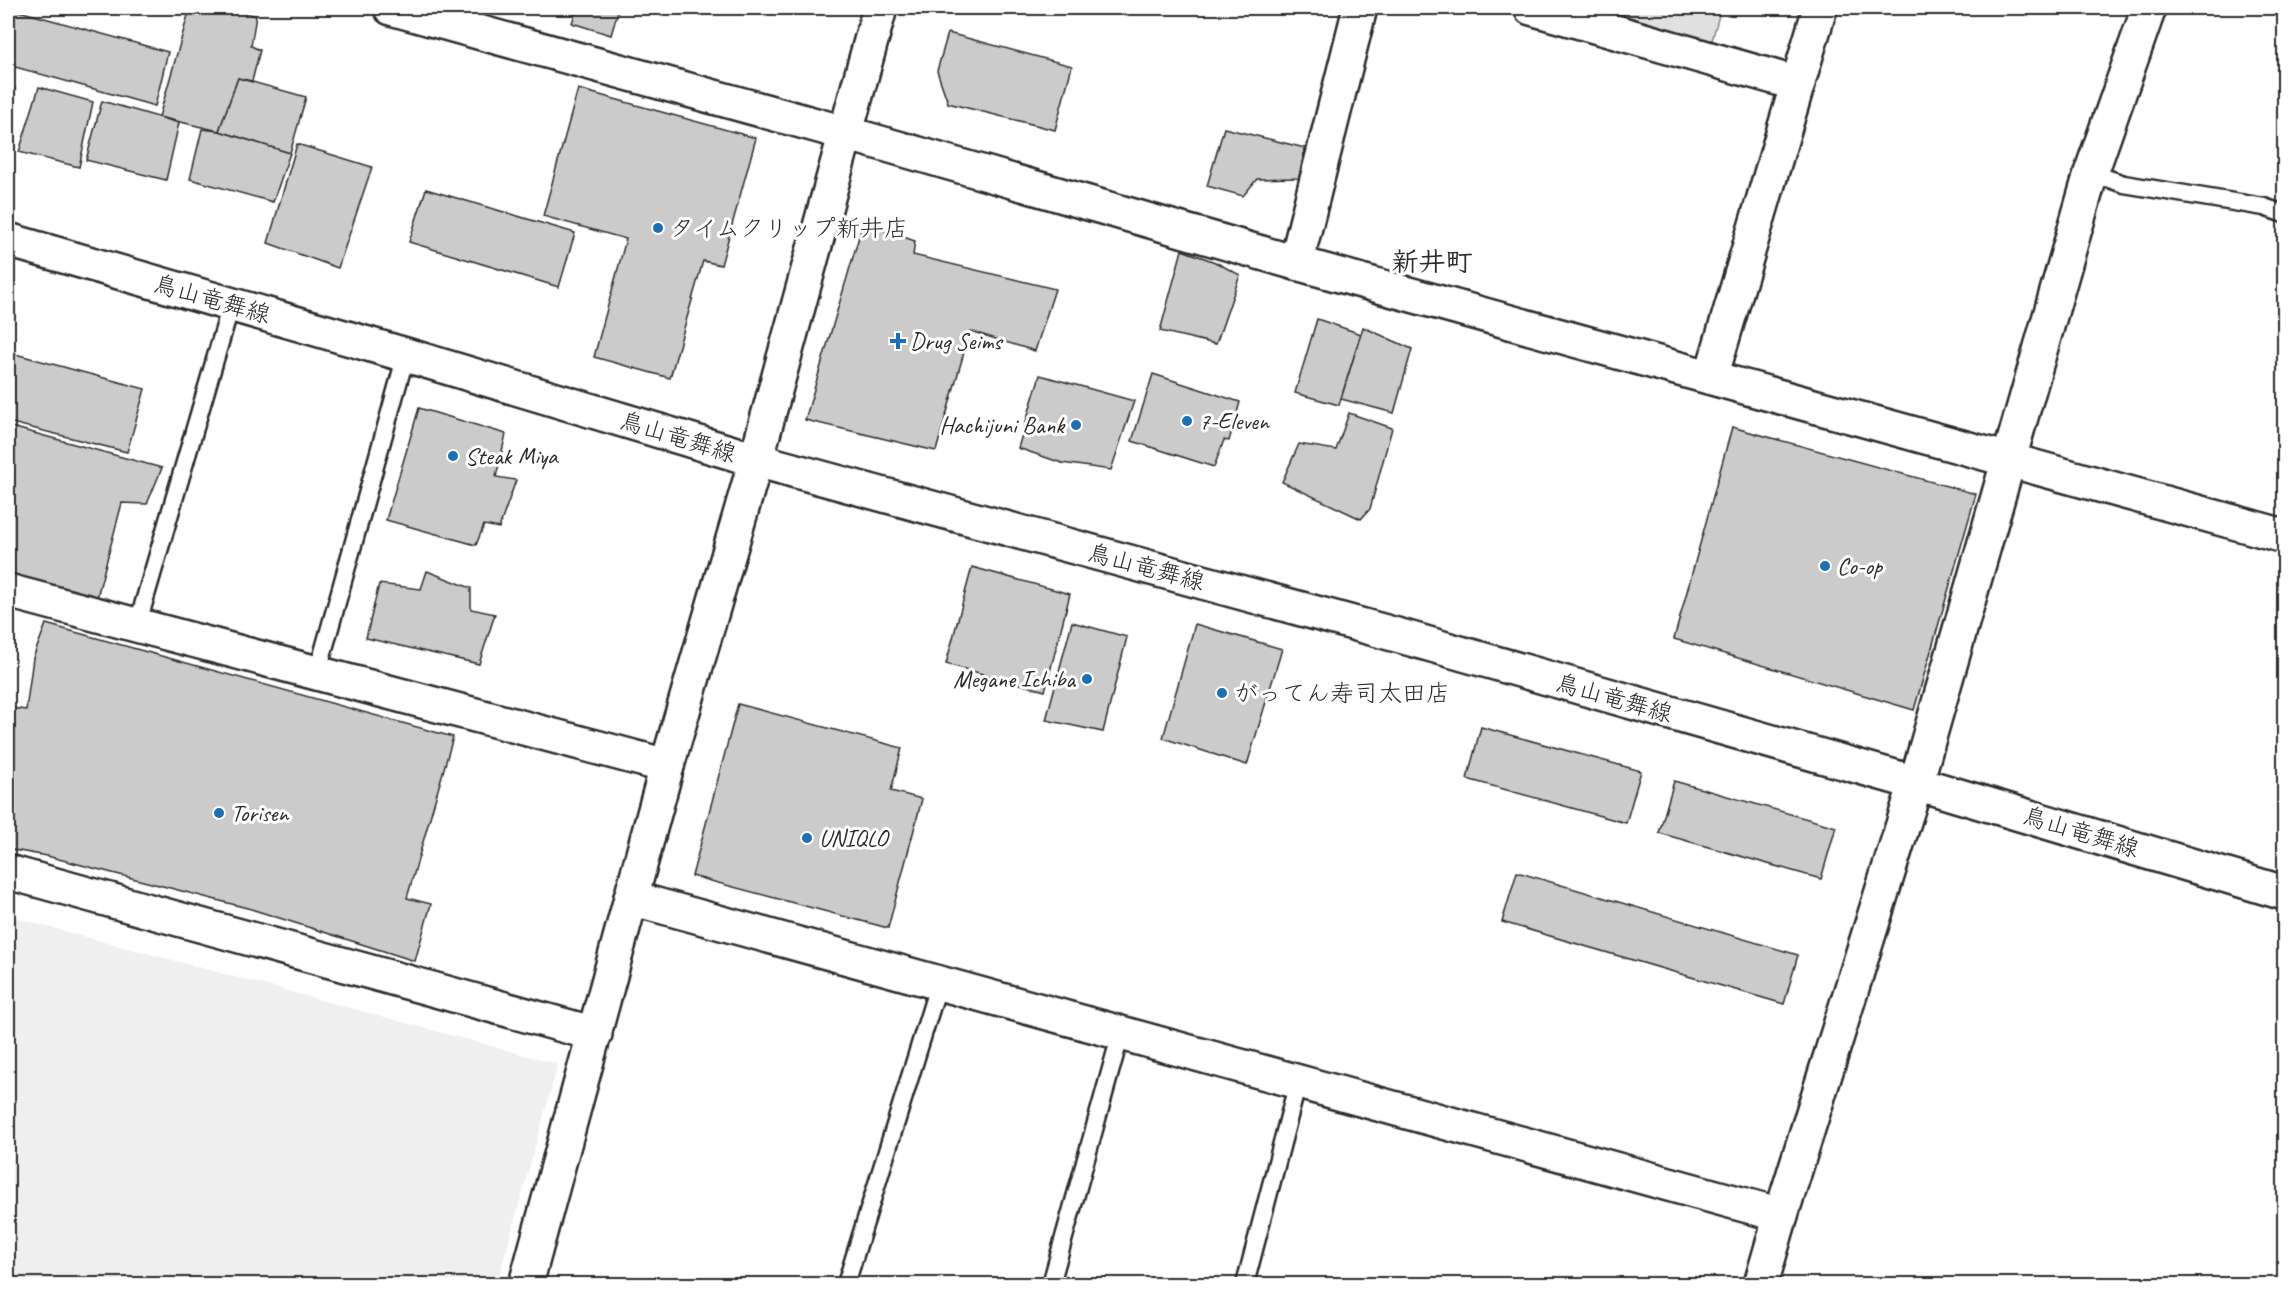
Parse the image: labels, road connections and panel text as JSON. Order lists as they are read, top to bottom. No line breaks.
{"streets":{"street":["鳥山竜舞線"]},"districts":["新井町"],"places":{"other":["タイムクリップ新井店","7-Eleven","Hachijuni Bank","Steak Miya","Co-op","Megane Ichiba","がってん寿司太田店","Torisen","UNIQLO"],"health":["Drug Seims"]}}
